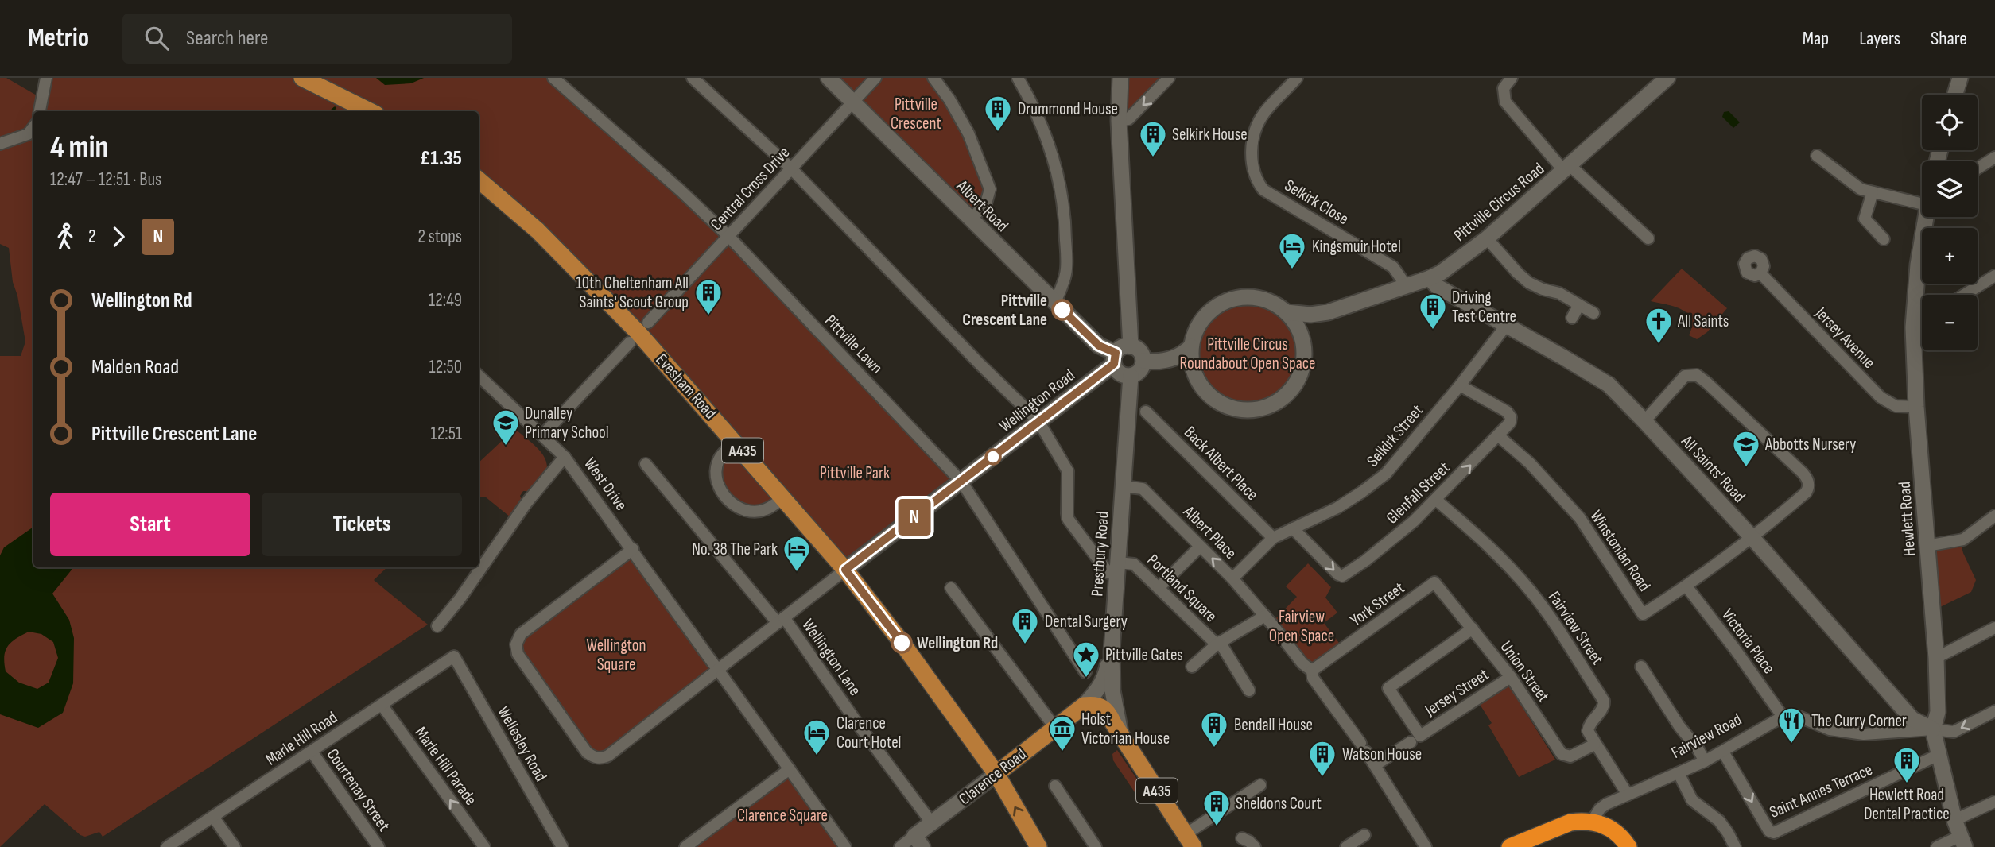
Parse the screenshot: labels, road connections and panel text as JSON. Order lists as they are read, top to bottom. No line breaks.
{"streets":{"main road":["Evesham Road","A435","Clarence Road"],"street":["Central Cross Drive","Selkirk Close","Pittville Circus Road","Albert Road","Jersey Avenue","Pittville Lawn","Wellington Road","Selkirk Street","Back Albert Place","All Saints' Road","West Drive","Glenfall Street","Hewlett Road","Albert Place","Winstonian Road","Prestbury Road","Portland Square","York Street","Fairview Street","Victoria Place","Wellington Lane","Union Street","Jersey Street","Fairview Road","Marle Hill Road","Wellesley Road","Marle Hill Parade","Courtenay Street","Saint Annes Terrace"]},"crossings":[["Central Cross Drive","Albert Road"],["Central Cross Drive","Pittville Lawn"],["Central Cross Drive","Portland Square"],["Selkirk Close","Pittville Circus Road"],["Pittville Circus Road","All Saints' Road"],["Albert Road","Wellington Road"],["Albert Road","Prestbury Road"],["Jersey Avenue","Hewlett Road"],["Pittville Lawn","Wellington Road"],["Evesham Road","Wellington Road"],["Evesham Road","A435"],["Evesham Road","Clarence Road"],["Wellington Road","Prestbury Road"],["Wellington Road","Portland Square"],["Wellington Road","Wellington Lane"],["Selkirk Street","Back Albert Place"],["Selkirk Street","All Saints' Road"],["Selkirk Street","Glenfall Street"],["Selkirk Street","Albert Place"],["A435","Prestbury Road"],["A435","Clarence Road"],["All Saints' Road","Hewlett Road"],["All Saints' Road","Winstonian Road"],["Glenfall Street","Winstonian Road"],["Glenfall Street","Fairview Street"],["Hewlett Road","Saint Annes Terrace"],["Albert Place","Prestbury Road"],["Albert Place","Portland Square"],["Albert Place","York Street"],["Albert Place","Jersey Street"],["Winstonian Road","Victoria Place"],["Prestbury Road","Portland Square"],["Prestbury Road","Clarence Road"],["York Street","Union Street"],["Fairview Street","Union Street"],["Victoria Place","Fairview Road"],["Wellington Lane","Clarence Road"],["Union Street","Jersey Street"],["Fairview Road","Saint Annes Terrace"],["Marle Hill Road","Wellesley Road"],["Marle Hill Road","Marle Hill Parade"],["Marle Hill Road","Courtenay Street"]],"one_way":["Glenfall Street","Marle Hill Parade"],"parks":["Pittville Crescent","Pittville Circus Roundabout Open Space","Pittville Park","Fairview Open Space","Wellington Square","Clarence Square"],"places":{"building":["Drummond House","Selkirk House","10th Cheltenham All Saints' Scout Group","Driving Test Centre","Dental Surgery","Bendall House","Watson House","Hewlett Road Dental Practice","Sheldons Court"],"hotel":["Kingsmuir Hotel","No. 38 The Park","Clarence Court Hotel"],"other":["Pittville Crescent Lane","Wellington Rd"],"church":["All Saints"],"school or university":["Dunalley Primary School","Abbotts Nursery"],"place":["Pittville Gates"],"restaurant":["The Curry Corner"],"museum":["Holst Victorian House"]},"lines":["bus line N"],"page":{"header":"Metrio","search":"Search here","nav":["Map","Layers","Share"],"on_map":"N","map_buttons":["+","−"],"heading":["4 min","12:47 – 12:51 · Bus","£1.35"],"legs":["2","N","2 stops"],"list":[{"name":"Wellington Rd","value":"12:49"},{"name":"Malden Road","value":"12:50"},{"name":"Pittville Crescent Lane","value":"12:51"}],"buttons":["Start","Tickets"]}}
